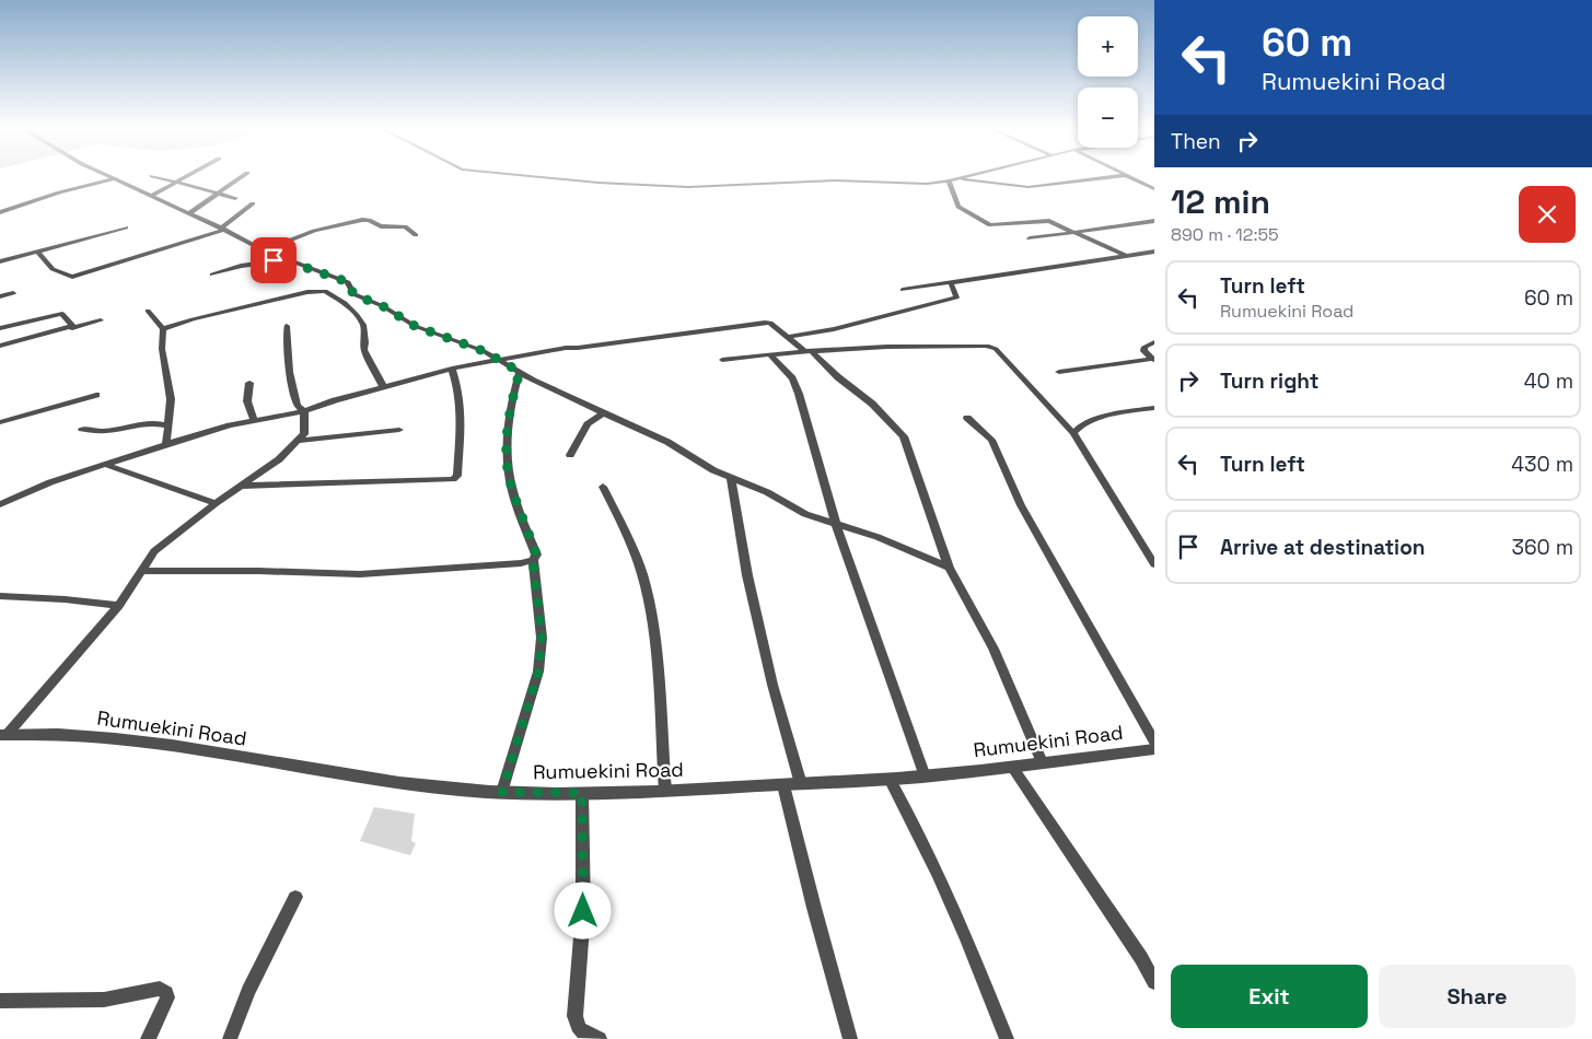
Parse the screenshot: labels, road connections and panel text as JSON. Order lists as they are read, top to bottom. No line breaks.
{"streets":{"street":["Rumuekini Road"]},"page":{"turn":["60 m","Rumuekini Road"],"map_buttons":["+","−"],"then":"Then","heading":["12 min","890 m · 12:55"],"list":[{"name":"Turn left","note":"Rumuekini Road","value":"60 m"},{"name":"Turn right","value":"40 m"},{"name":"Turn left","value":"430 m"},{"name":"Arrive at destination","value":"360 m"}],"buttons":["Exit","Share"]}}
